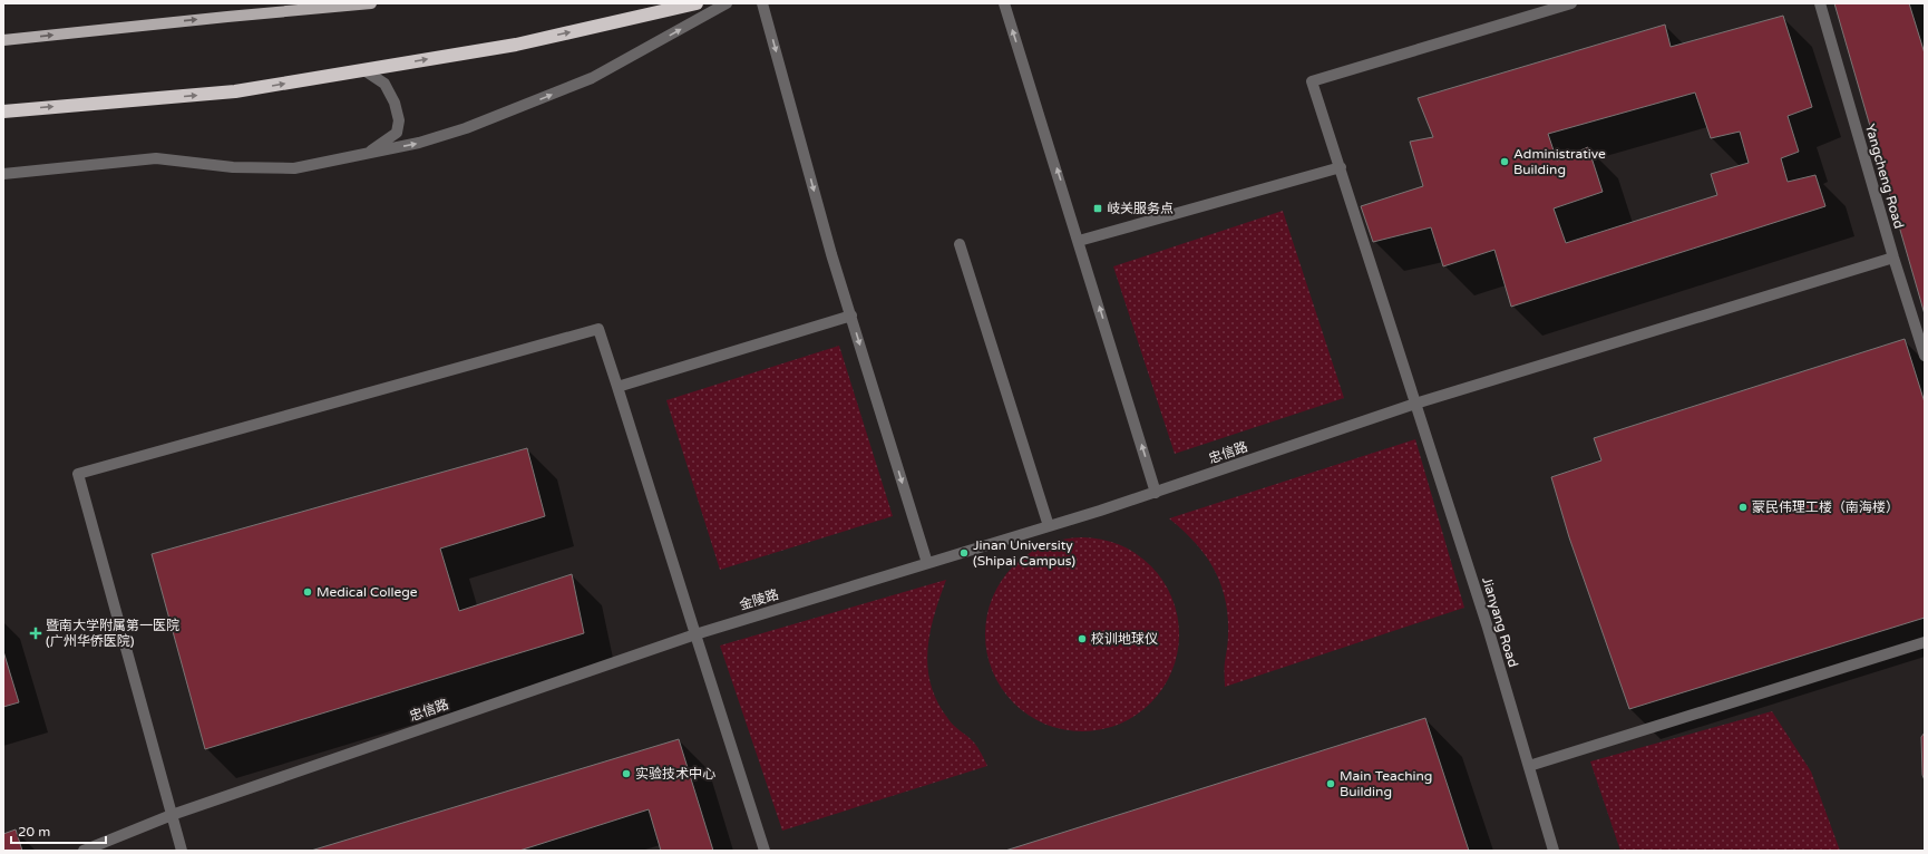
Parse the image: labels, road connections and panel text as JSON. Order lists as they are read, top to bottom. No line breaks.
{"streets":{"street":["Yangcheng Road","忠信路","金陵路","Jianyang Road"]},"crossings":[["Yangcheng Road","忠信路"],["忠信路","金陵路"],["忠信路","Jianyang Road"]],"places":{"other":["Administrative Building","蒙民伟理工楼（南海楼）","Jinan University (Shipai Campus)","Medical College","校训地球仪","实验技术中心","Main Teaching Building"],"transit":["岐关服务点"],"health":["暨南大学附属第一医院 (广州华侨医院)"]},"scale_bar":"20 m"}
